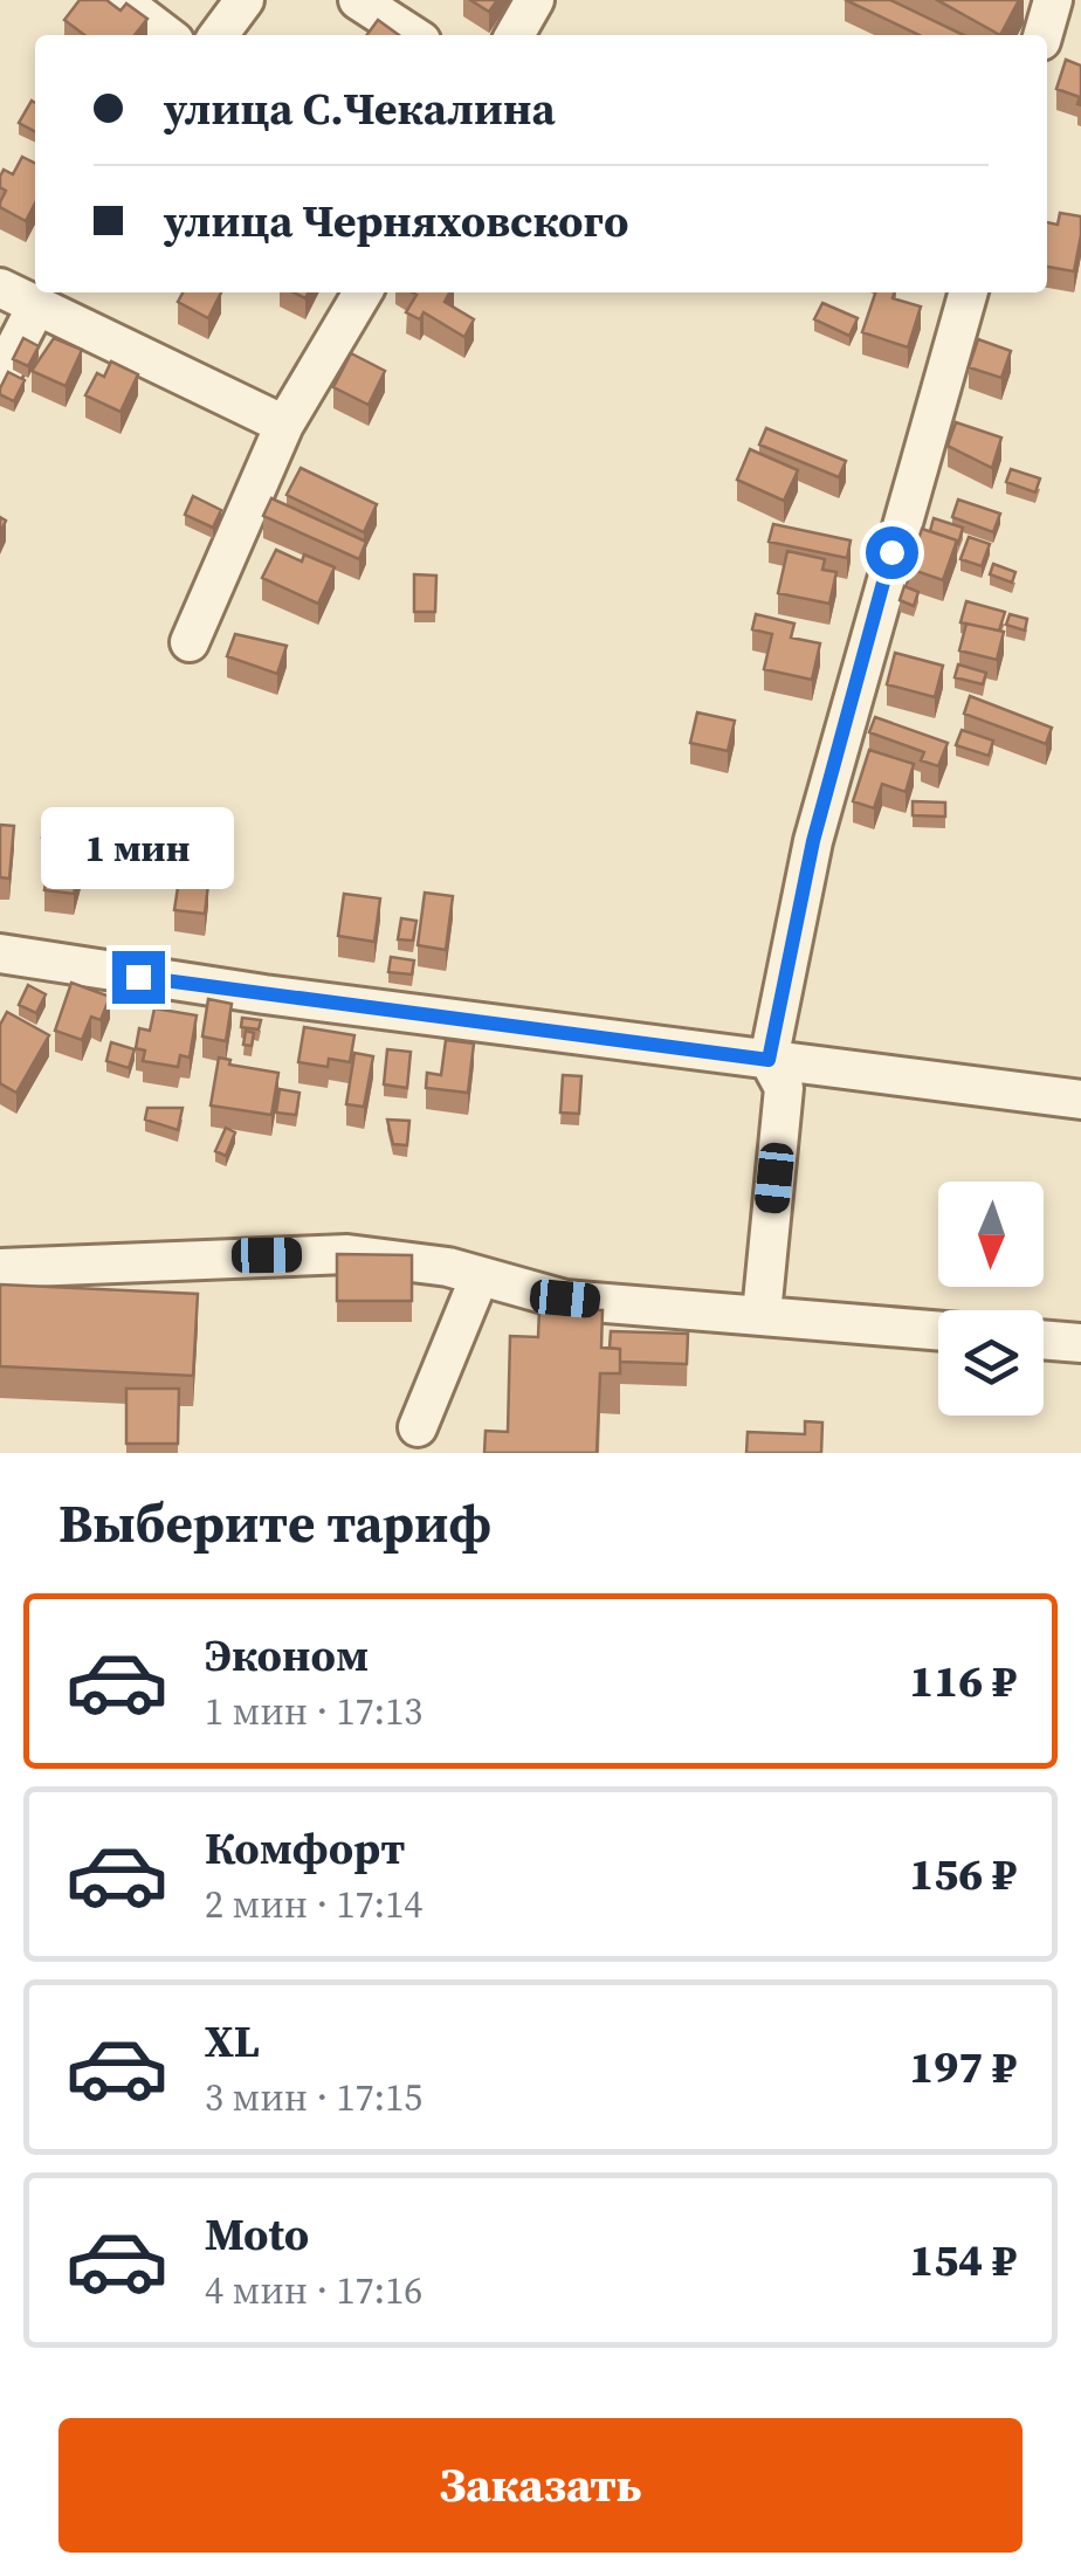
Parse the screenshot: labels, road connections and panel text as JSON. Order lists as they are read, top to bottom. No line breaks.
{"north":"bottom","page":{"banner":["улица С.Чекалина","улица Черняховского"],"bubble":"1 мин","heading":"Выберите тариф","list":[{"name":"Эконом","note":"1 мин · 17:13","value":"116 ₽"},{"name":"Комфорт","note":"2 мин · 17:14","value":"156 ₽"},{"name":"XL","note":"3 мин · 17:15","value":"197 ₽"},{"name":"Moto","note":"4 мин · 17:16","value":"154 ₽"}],"buttons":"Заказать"}}
